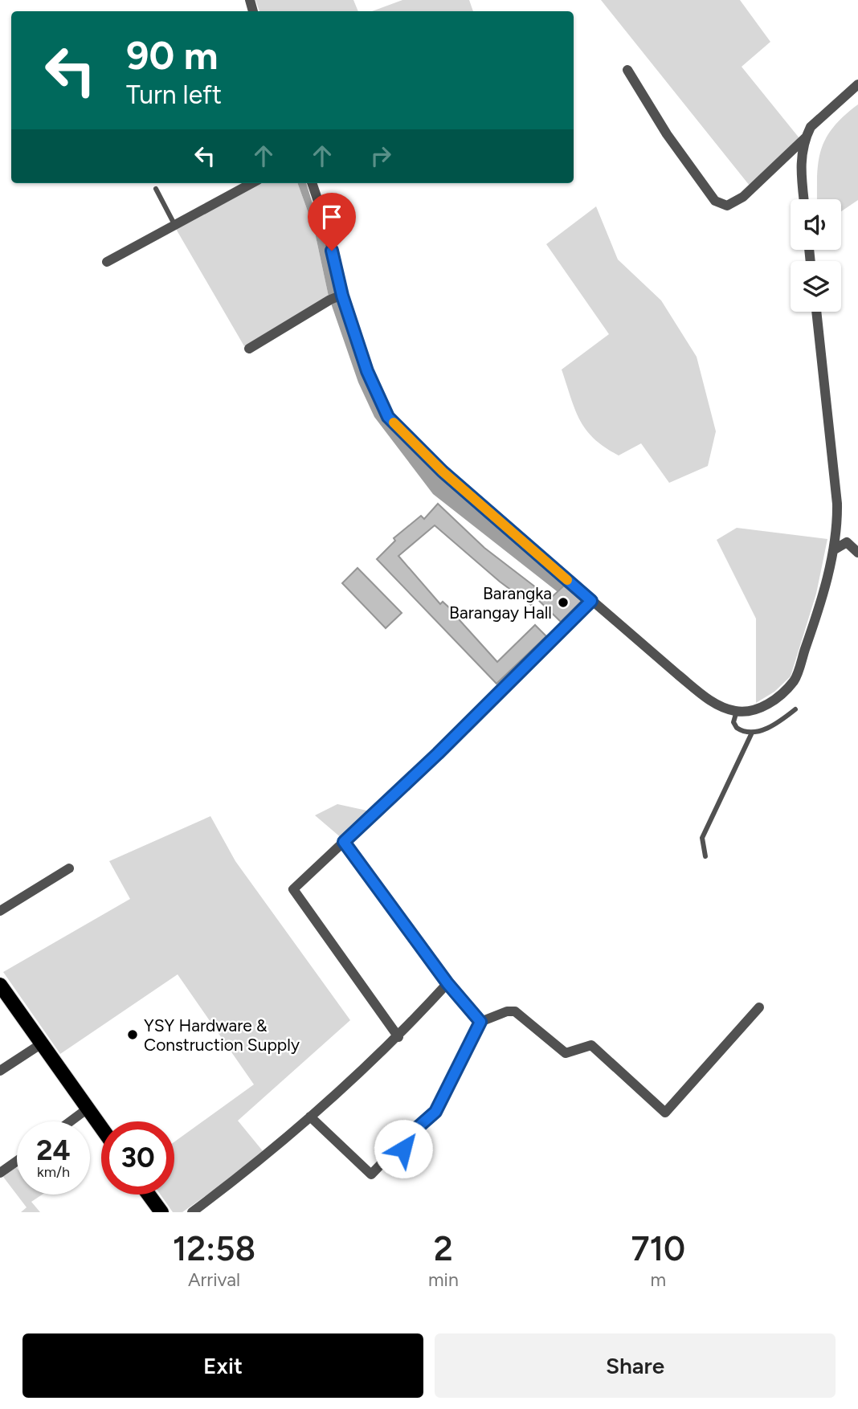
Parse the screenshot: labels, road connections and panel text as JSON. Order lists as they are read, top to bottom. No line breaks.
{"places":["Barangka Barangay Hall","YSY Hardware & Construction Supply"],"page":{"turn":["90 m","Turn left"],"speed":"24 km/h","limit":"30","eta":["12:58","Arrival","2","min","710","m"],"buttons":["Exit","Share"]}}
